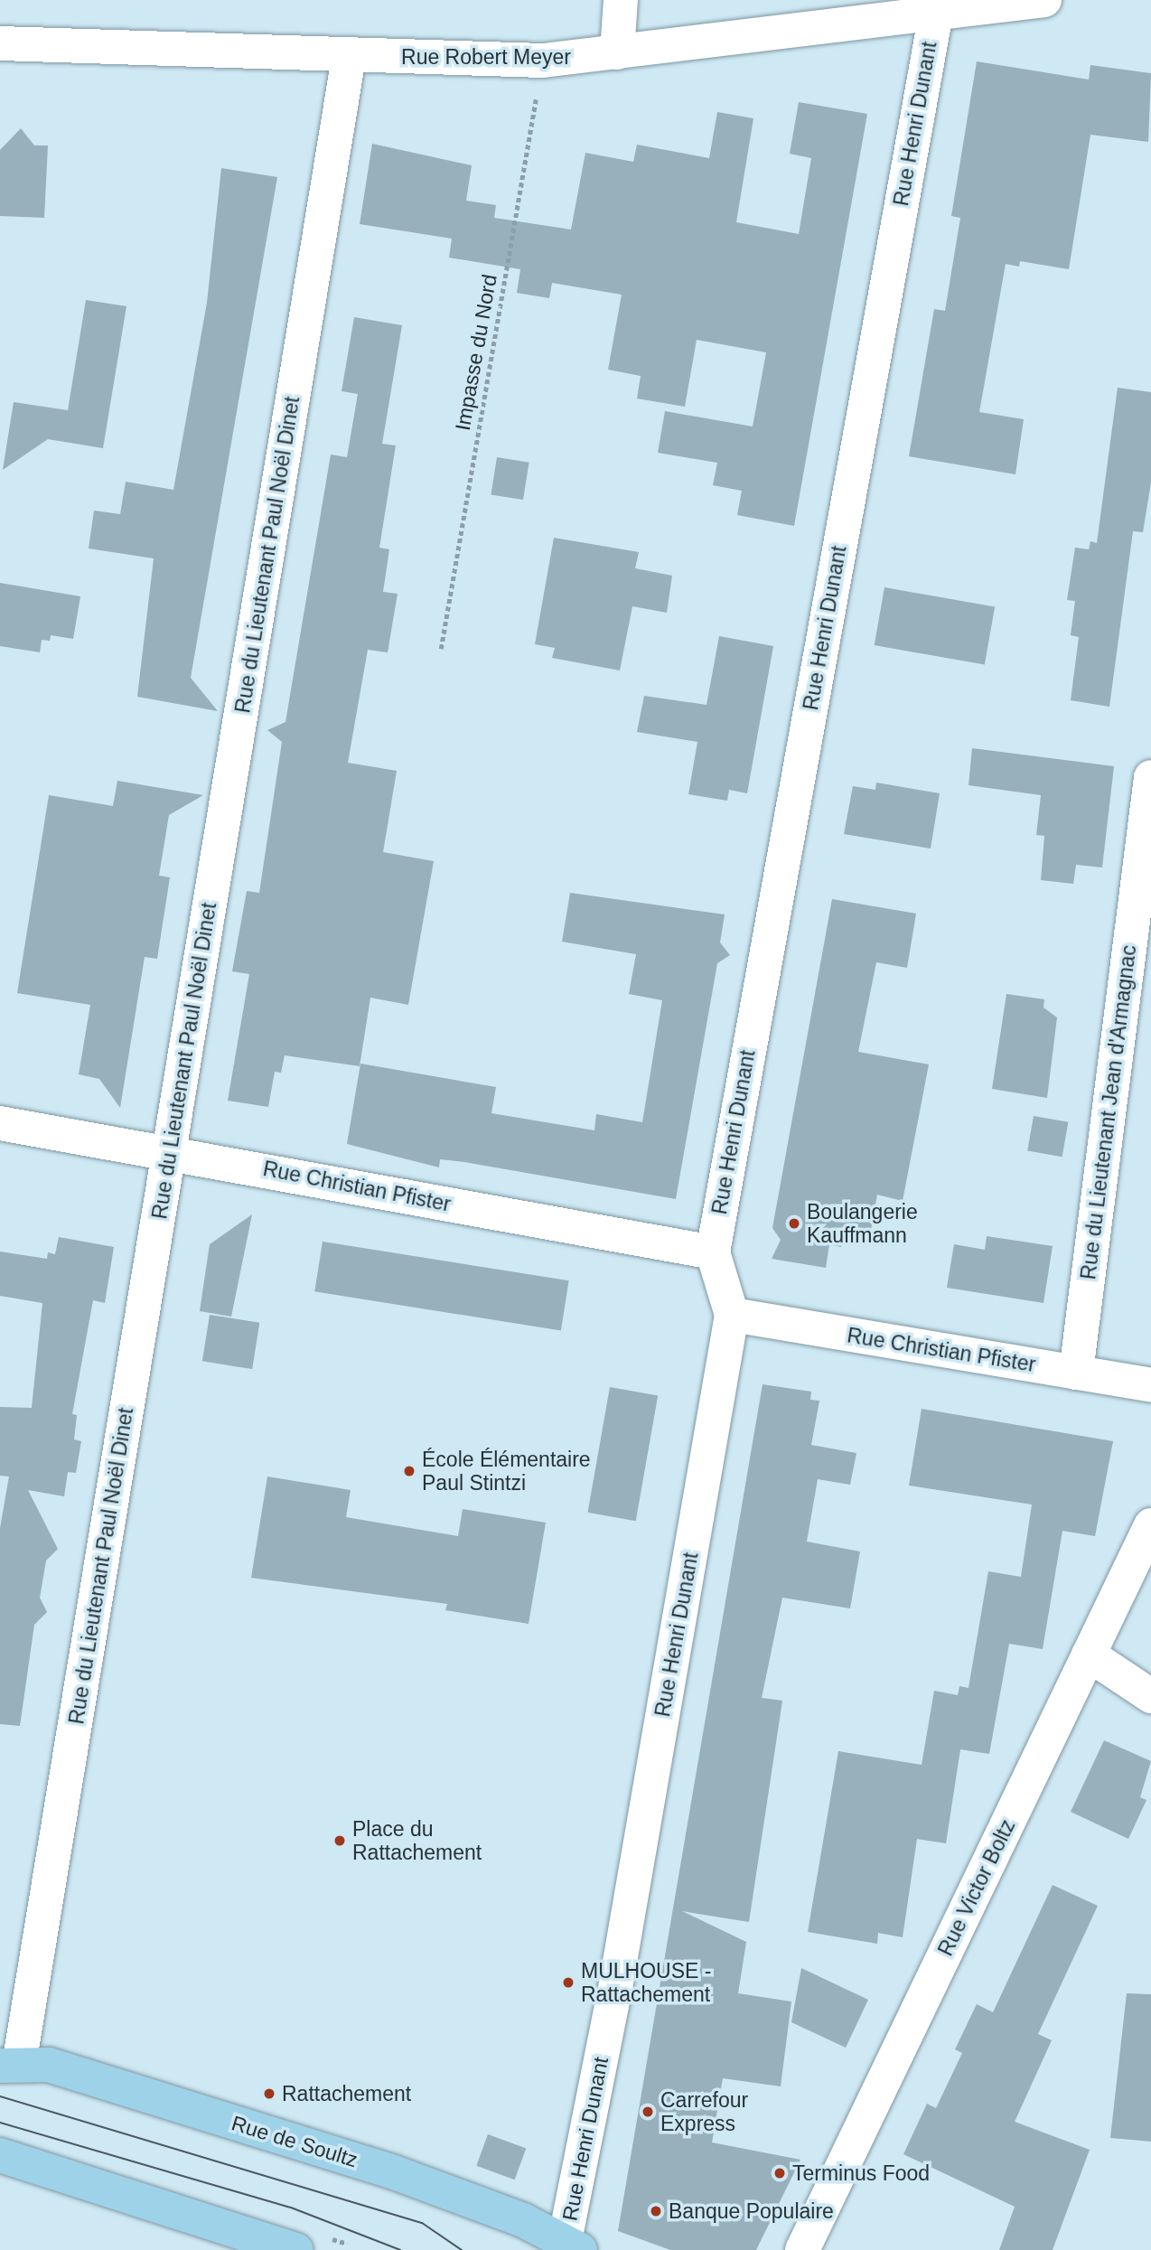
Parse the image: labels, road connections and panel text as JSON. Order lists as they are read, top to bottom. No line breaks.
{"streets":{"main road":["Rue de Soultz"],"street":["Rue Robert Meyer","Rue Henri Dunant","Rue du Lieutenant Paul Noël Dinet","Rue du Lieutenant Jean d'Armagnac","Rue Christian Pfister","Rue Victor Boltz"],"path":["Impasse du Nord"]},"crossings":[["Rue Robert Meyer","Rue Henri Dunant"],["Rue Robert Meyer","Impasse du Nord"],["Rue Robert Meyer","Rue du Lieutenant Paul Noël Dinet"],["Rue Henri Dunant","Rue Christian Pfister"],["Rue Henri Dunant","Rue de Soultz"],["Rue du Lieutenant Paul Noël Dinet","Rue Christian Pfister"],["Rue du Lieutenant Paul Noël Dinet","Rue de Soultz"],["Rue du Lieutenant Jean d'Armagnac","Rue Christian Pfister"]],"places":["Boulangerie Kauffmann","École Élémentaire Paul Stintzi","Place du Rattachement","MULHOUSE - Rattachement","Rattachement","Carrefour Express","Terminus Food","Banque Populaire"]}
